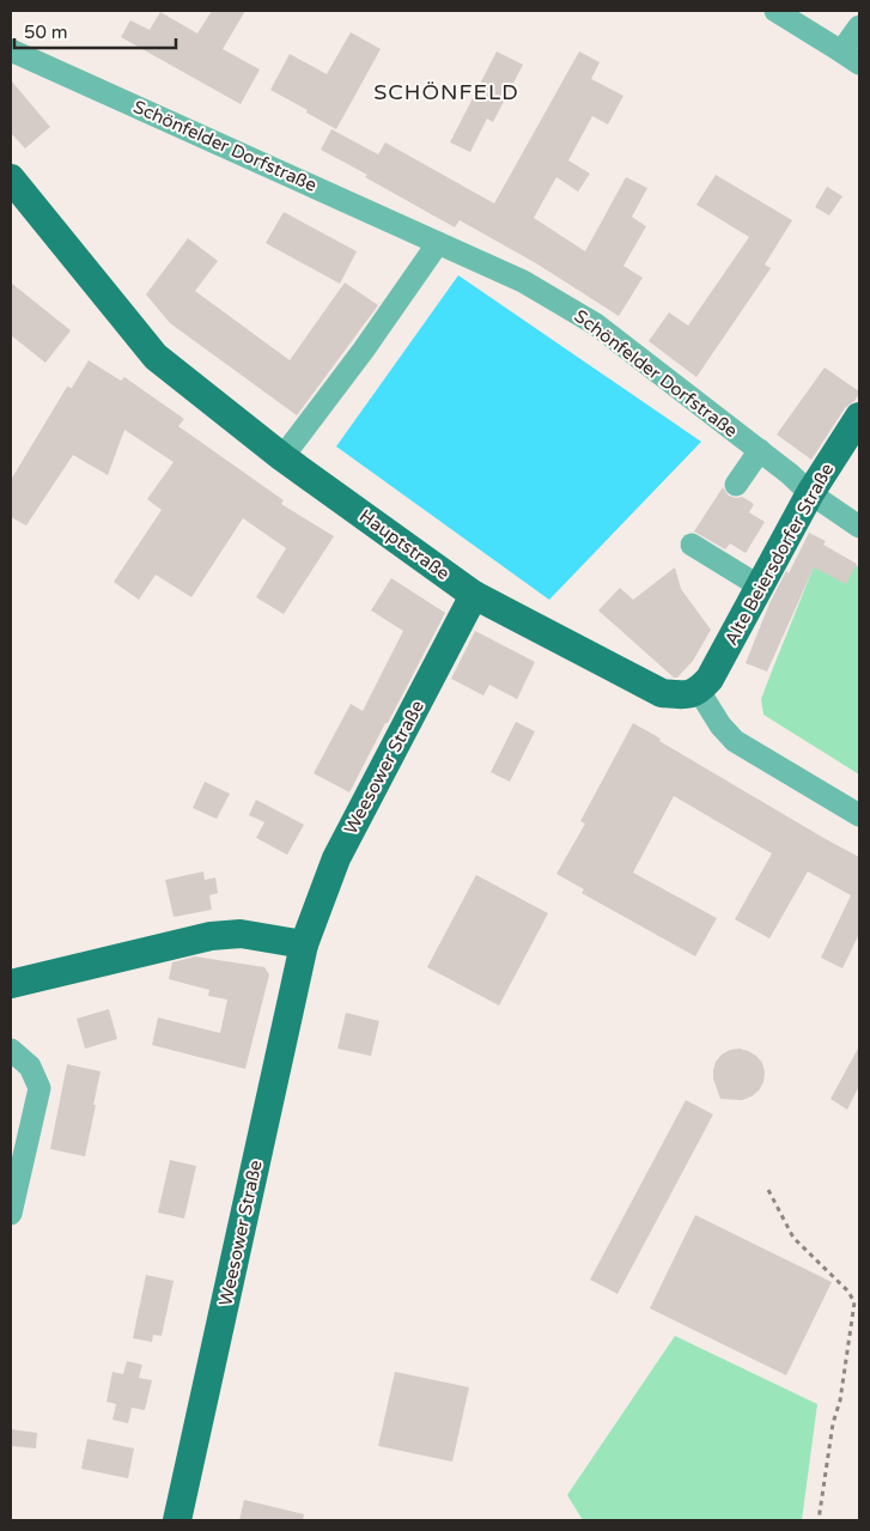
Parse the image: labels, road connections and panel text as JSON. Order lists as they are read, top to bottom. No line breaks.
{"streets":{"main road":["Hauptstraße","Alte Beiersdorfer Straße","Weesower Straße"],"street":["Schönfelder Dorfstraße"]},"crossings":[["Schönfelder Dorfstraße","Alte Beiersdorfer Straße"],["Hauptstraße","Alte Beiersdorfer Straße"],["Hauptstraße","Weesower Straße"]],"districts":["SCHÖNFELD"],"scale_bar":"50 m"}
